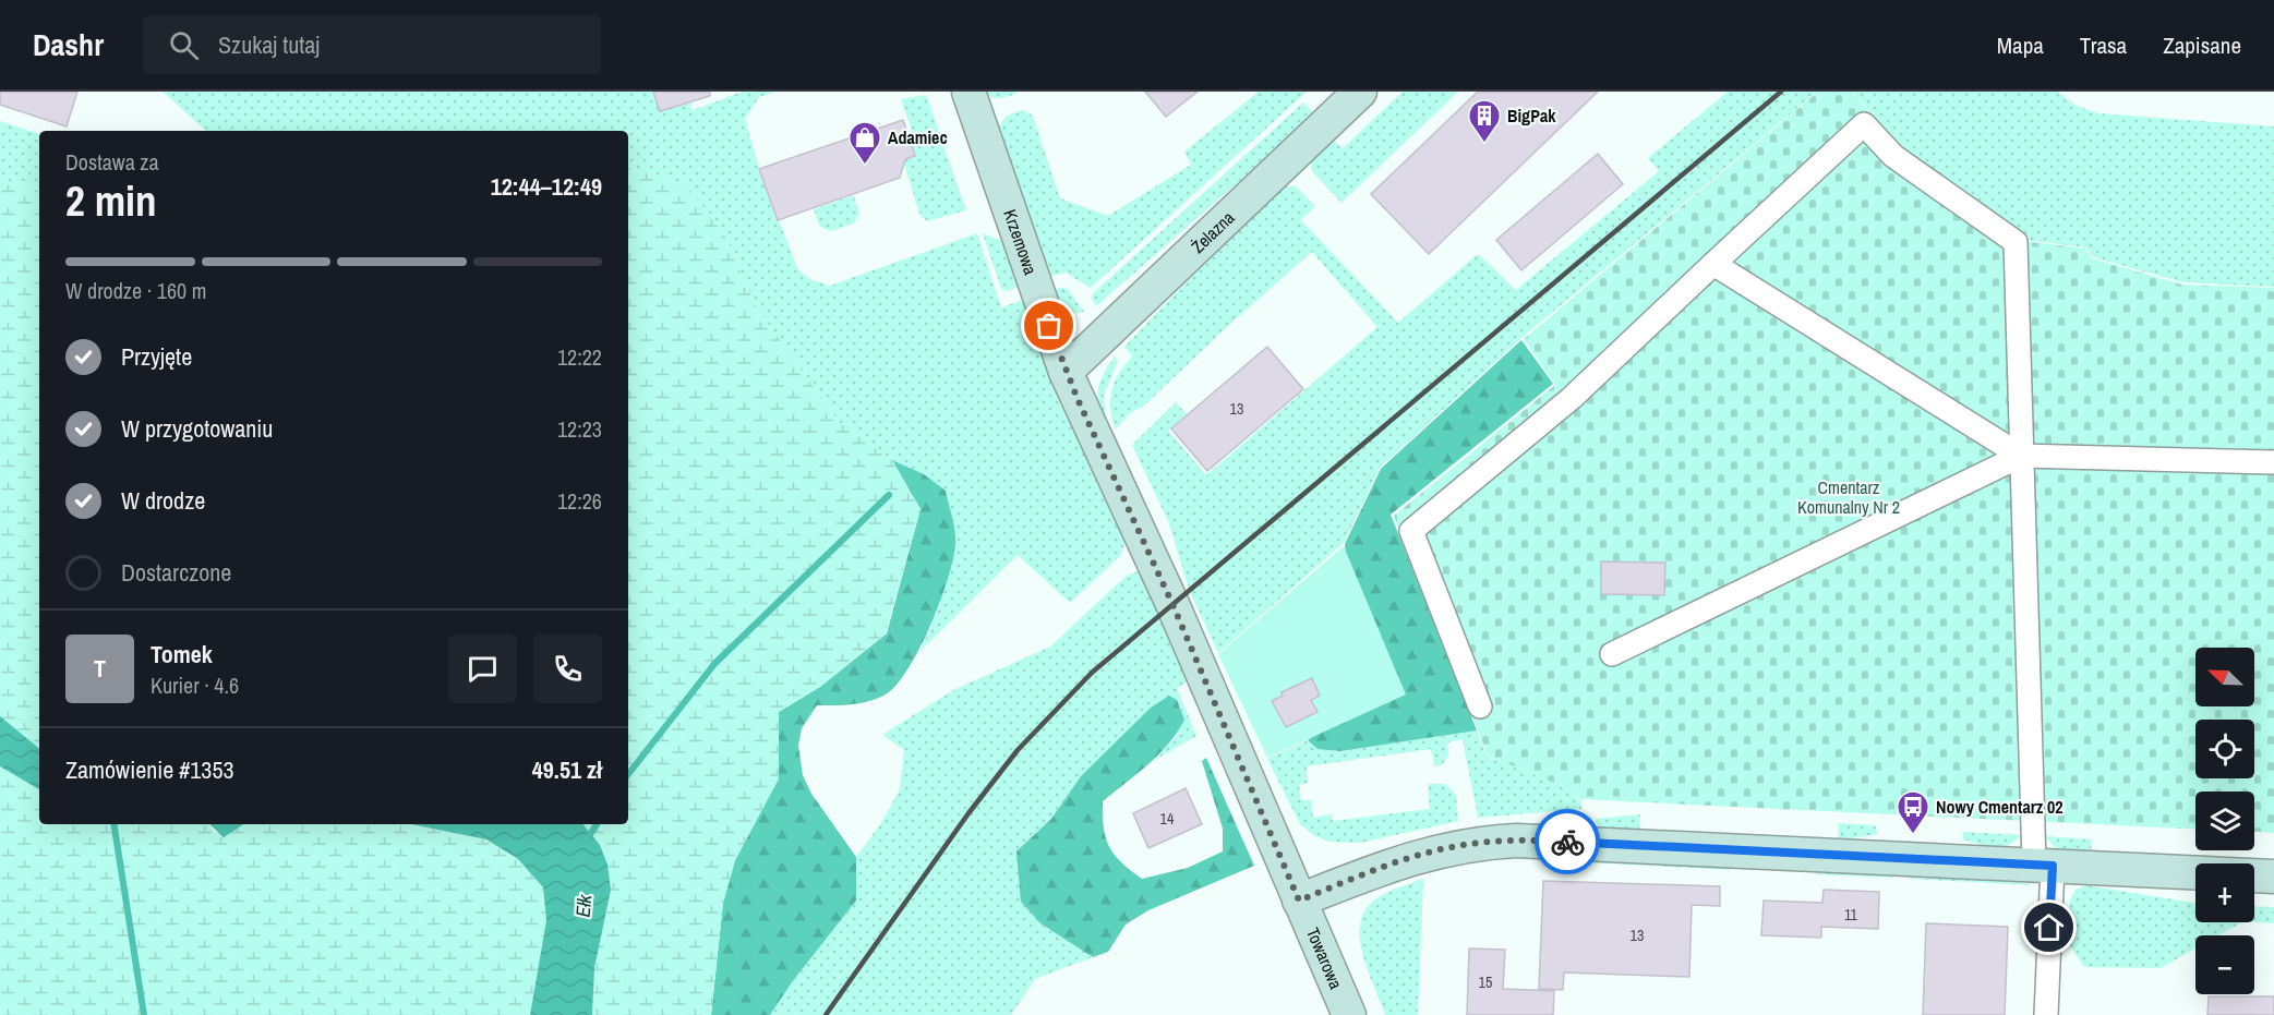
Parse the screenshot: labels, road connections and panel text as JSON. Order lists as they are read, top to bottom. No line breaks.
{"streets":{"street":["Żelazna","Krzemowa","Towarowa"]},"crossings":[["Żelazna","Krzemowa"],["Krzemowa","Towarowa"]],"water":["Ełk"],"parks":["Cmentarz Komunalny Nr 2"],"places":{"building":["BigPak"],"shop":["Adamiec"],"bus stop":["Nowy Cmentarz 02"]},"house_numbers":["13","14","11","13","15"],"north":"top left","page":{"header":"Dashr","search":"Szukaj tutaj","nav":["Mapa","Trasa","Zapisane"],"heading":["2 min","Dostawa za","12:44–12:49"],"panel":["Tomek","Kurier · 4.6","Zamówienie #1353","49.51 zł"],"bar":"W drodze · 160 m","list":[["Przyjęte","12:22"],["W przygotowaniu","12:23"],["W drodze","12:26"],"Dostarczone"],"round":"T","map_buttons":["+","−"]}}
